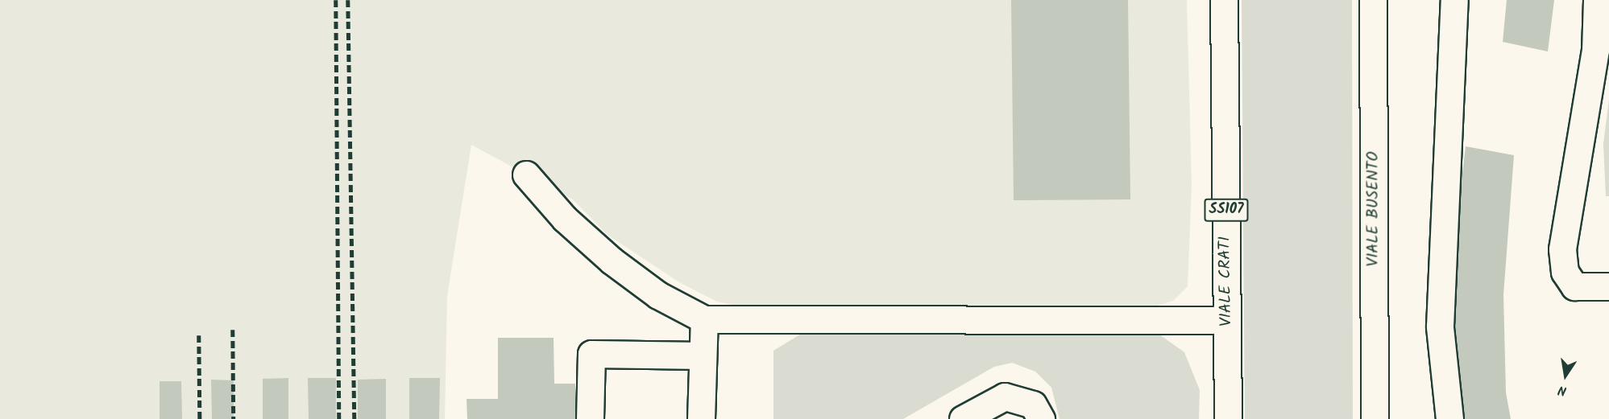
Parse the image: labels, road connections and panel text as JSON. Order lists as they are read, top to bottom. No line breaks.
{"streets":{"street":["VIALE BUSENTO","SS107","VIALE CRATI"]},"north":"bottom"}
